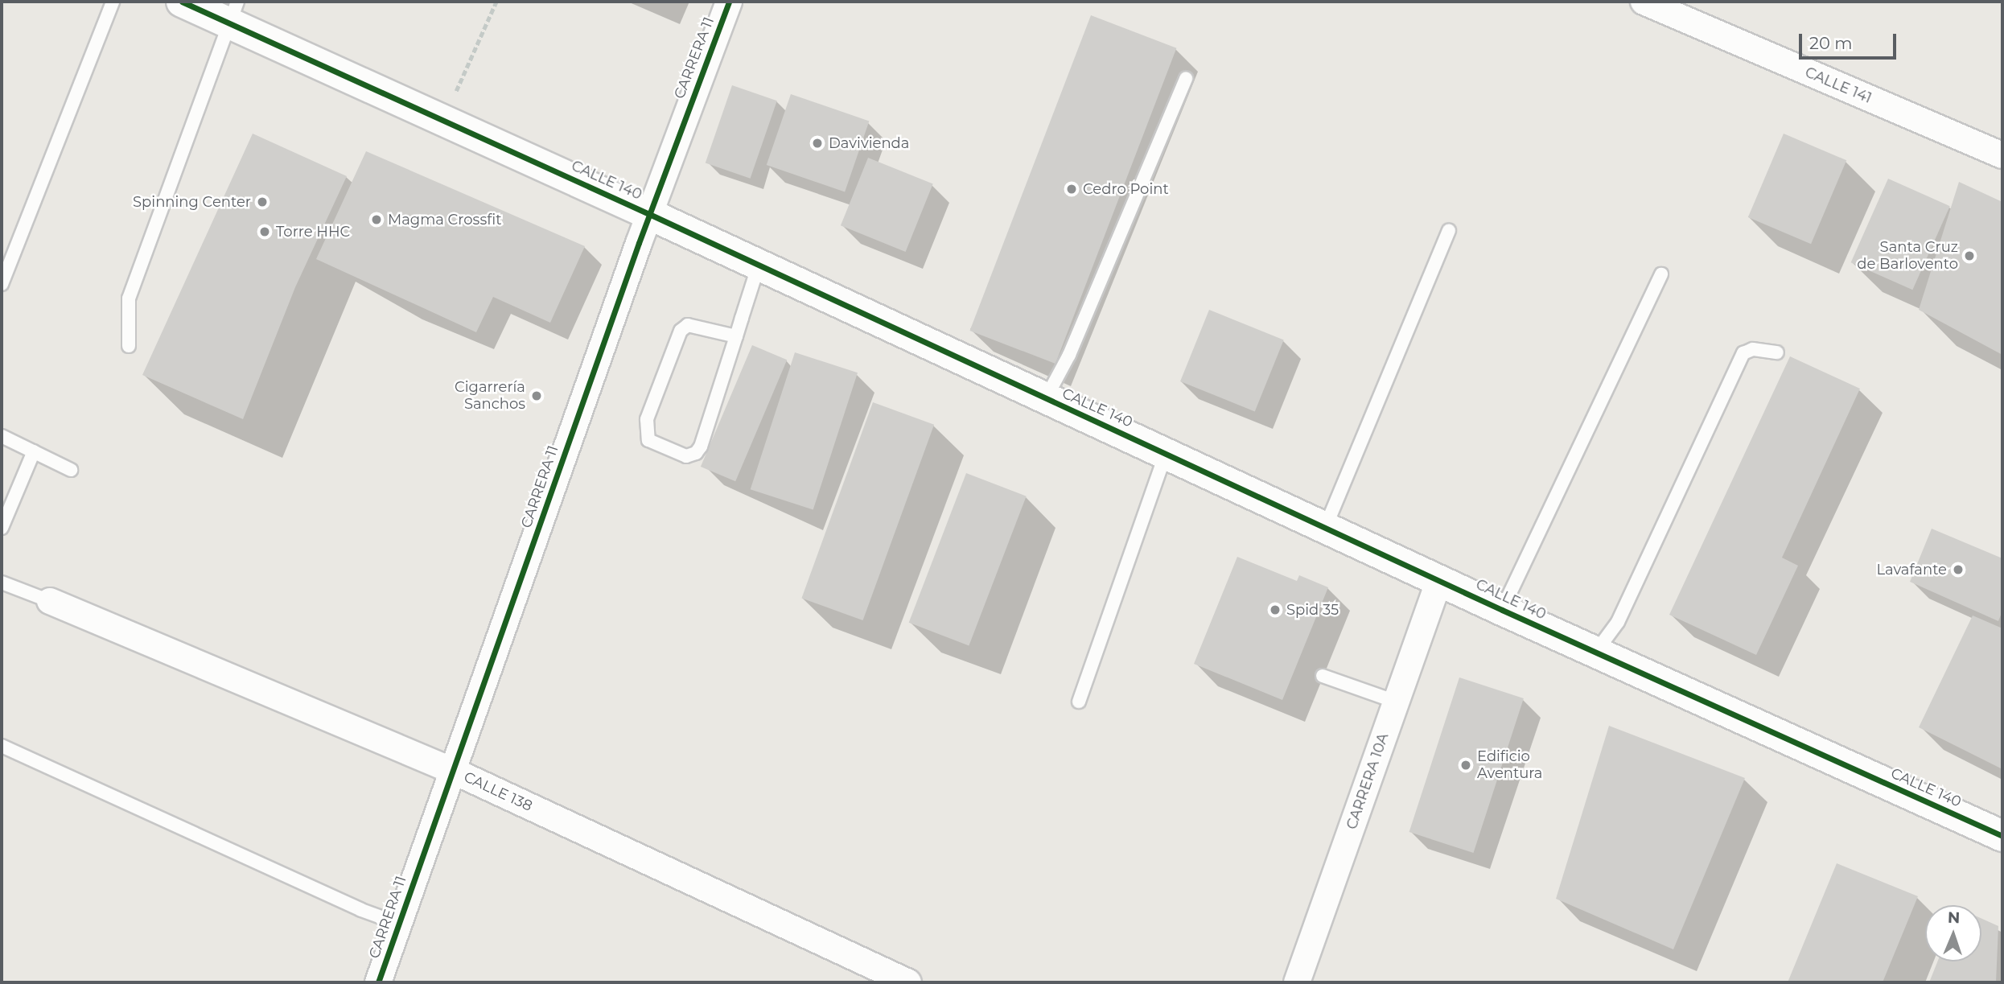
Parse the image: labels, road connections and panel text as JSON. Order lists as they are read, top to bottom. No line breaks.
{"streets":{"street":["CARRERA 11","CALLE 141","CALLE 140","CARRERA 10A","CALLE 138"]},"crossings":[["CARRERA 11","CALLE 140"],["CARRERA 11","CALLE 138"],["CALLE 140","CARRERA 10A"]],"places":["Davivienda","Cedro Point","Spinning Center","Magma Crossfit","Torre HHC","Santa Cruz de Barlovento","Cigarrería Sanchos","Lavafante","Spid 35","Edificio Aventura"],"scale_bar":"20 m","north":"top"}
